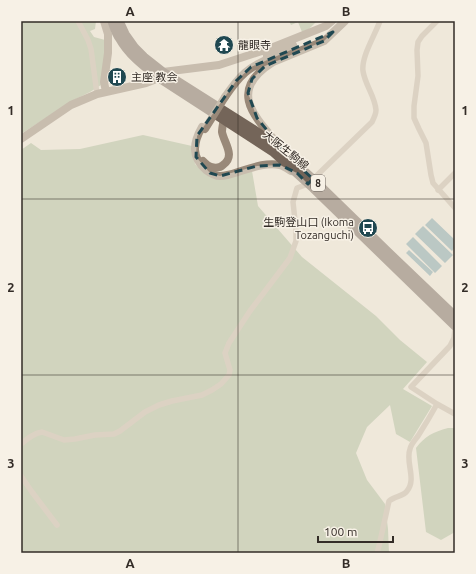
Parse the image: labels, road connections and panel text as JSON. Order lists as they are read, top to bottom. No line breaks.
{"streets":{"main road":["大阪生駒線","8"]},"places":{"temple":["龍眼寺"],"building":["主座 教会"],"bus stop":["生駒登山口 (Ikoma Tozanguchi)"]},"scale_bar":"100 m","grid":{"columns":["A","B"],"rows":["1","2","3"]}}
